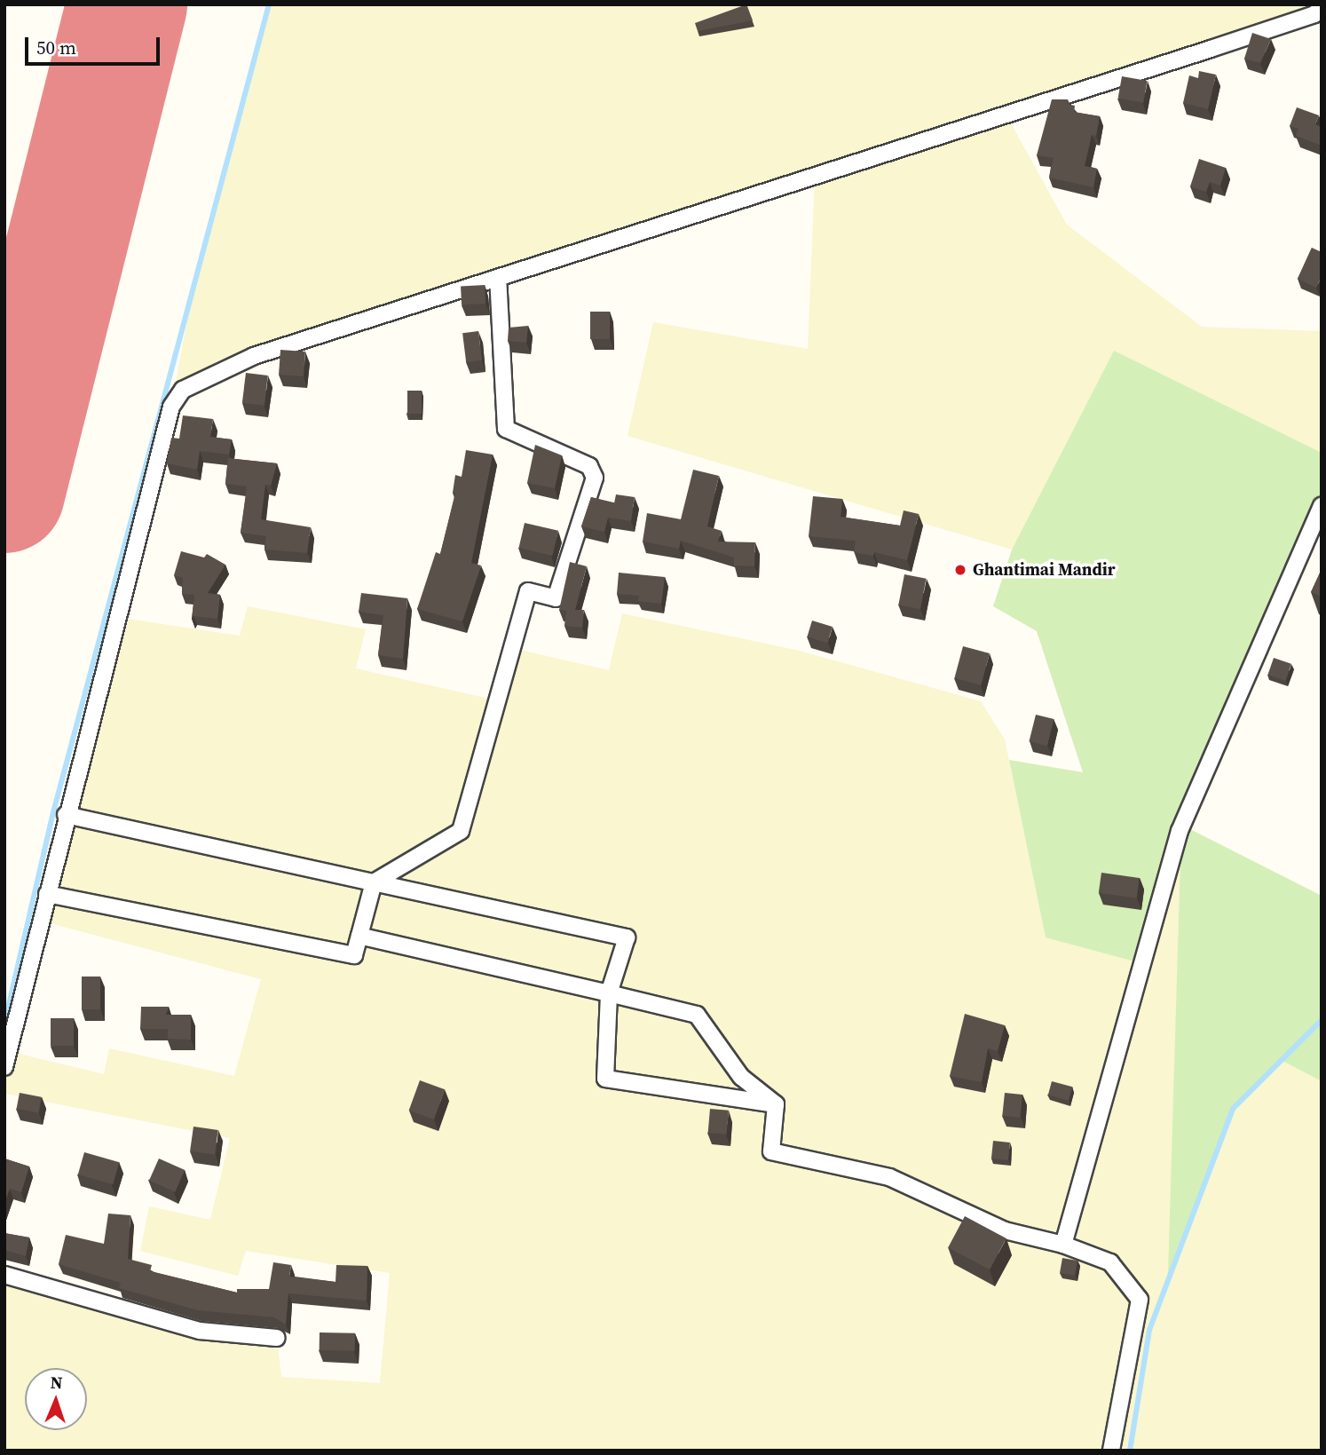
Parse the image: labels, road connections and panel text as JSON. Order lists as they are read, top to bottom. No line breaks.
{"places":["Ghantimai Mandir"],"scale_bar":"50 m","north":"top"}
